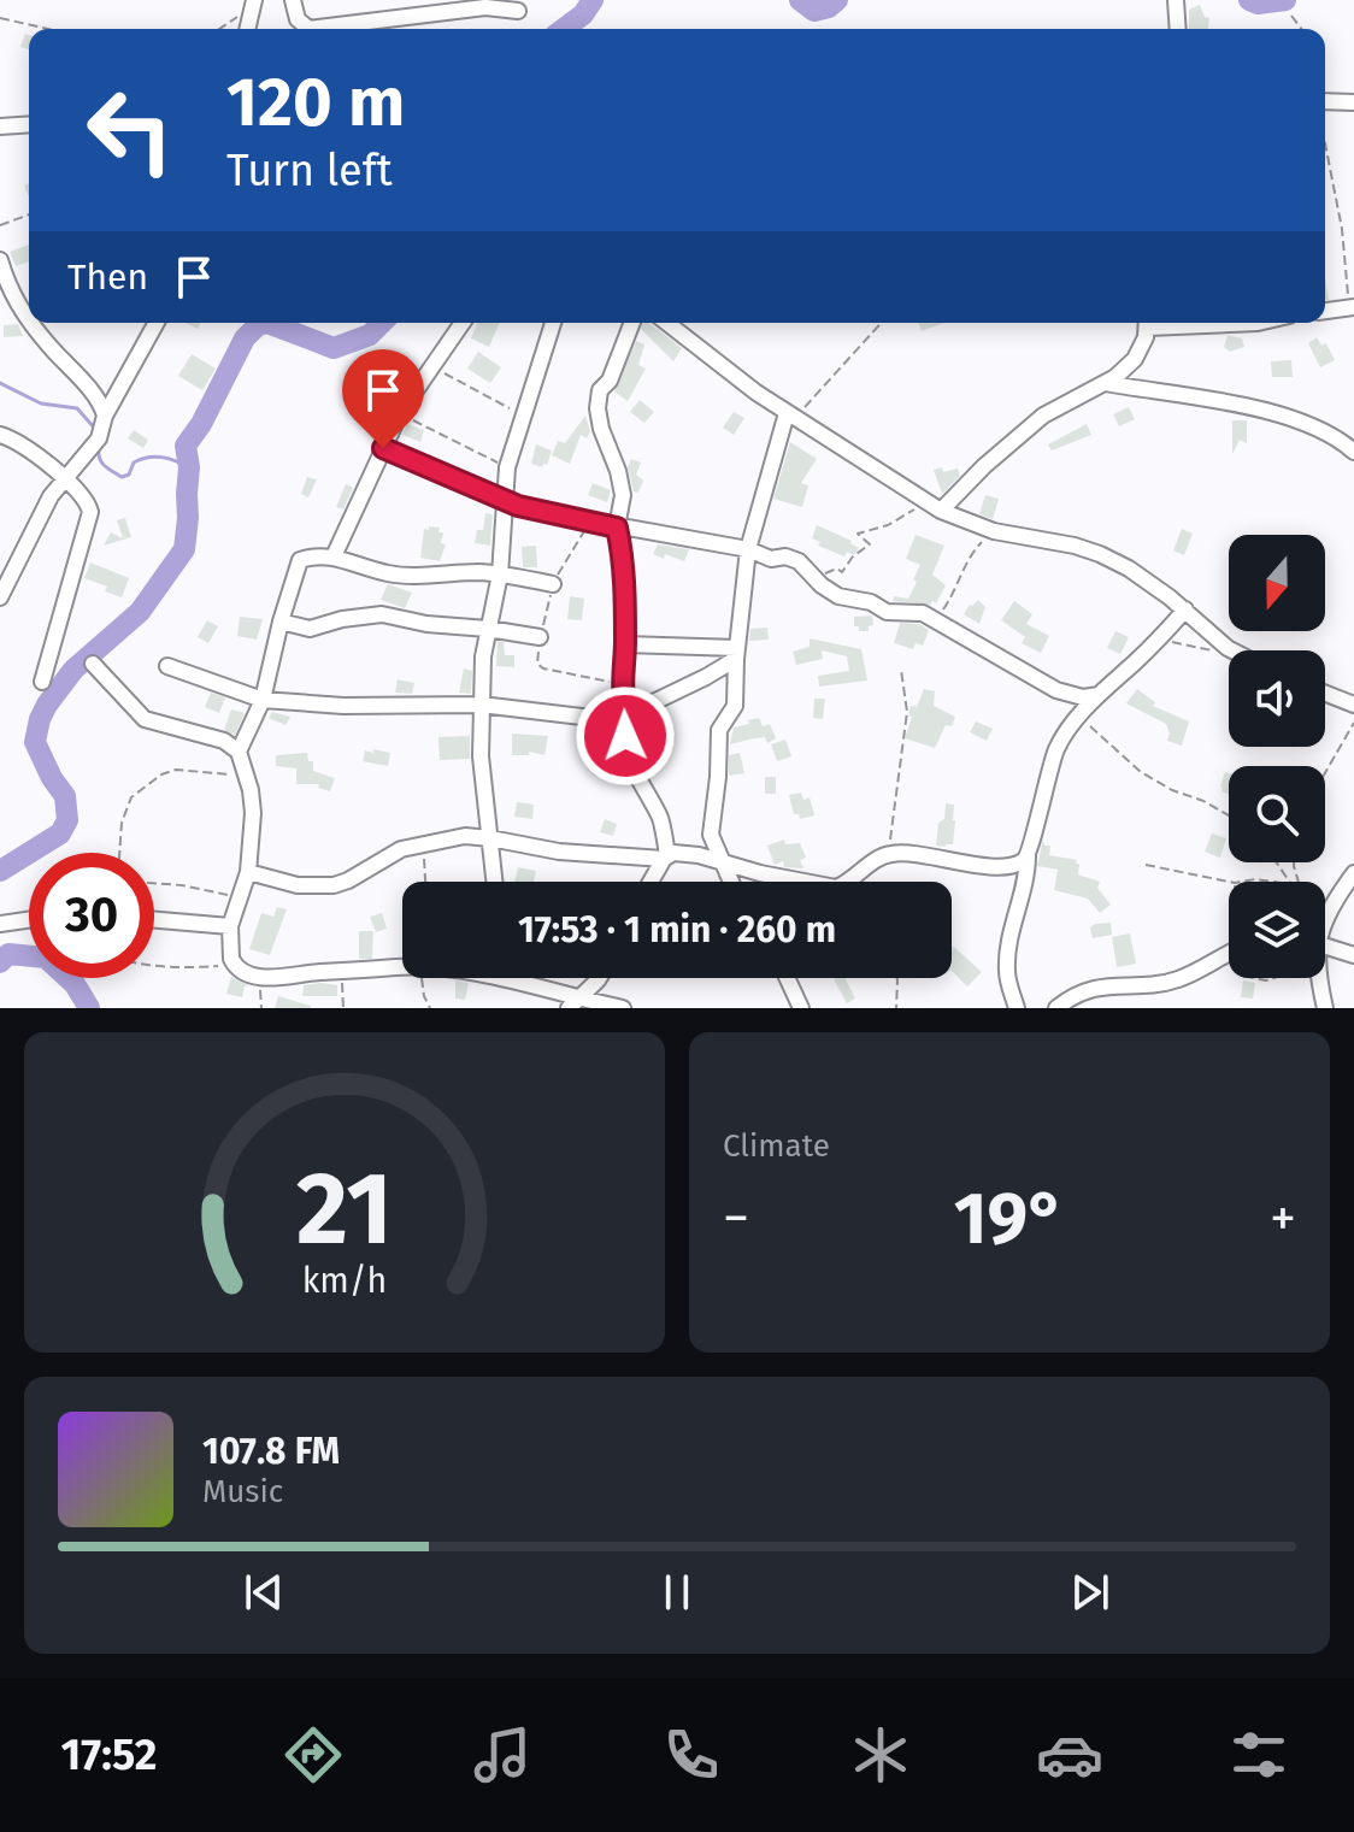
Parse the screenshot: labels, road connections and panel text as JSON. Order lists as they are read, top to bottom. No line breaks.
{"north":"bottom","page":{"turn":["120 m","Turn left"],"then":"Then","limit":"30","trip":"17:53 · 1 min · 260 m","tile":"Climate","heat":["−","19°","+"],"song":["107.8 FM","Music"],"tabs":"17:52","gauge":["21","km/h"]}}
